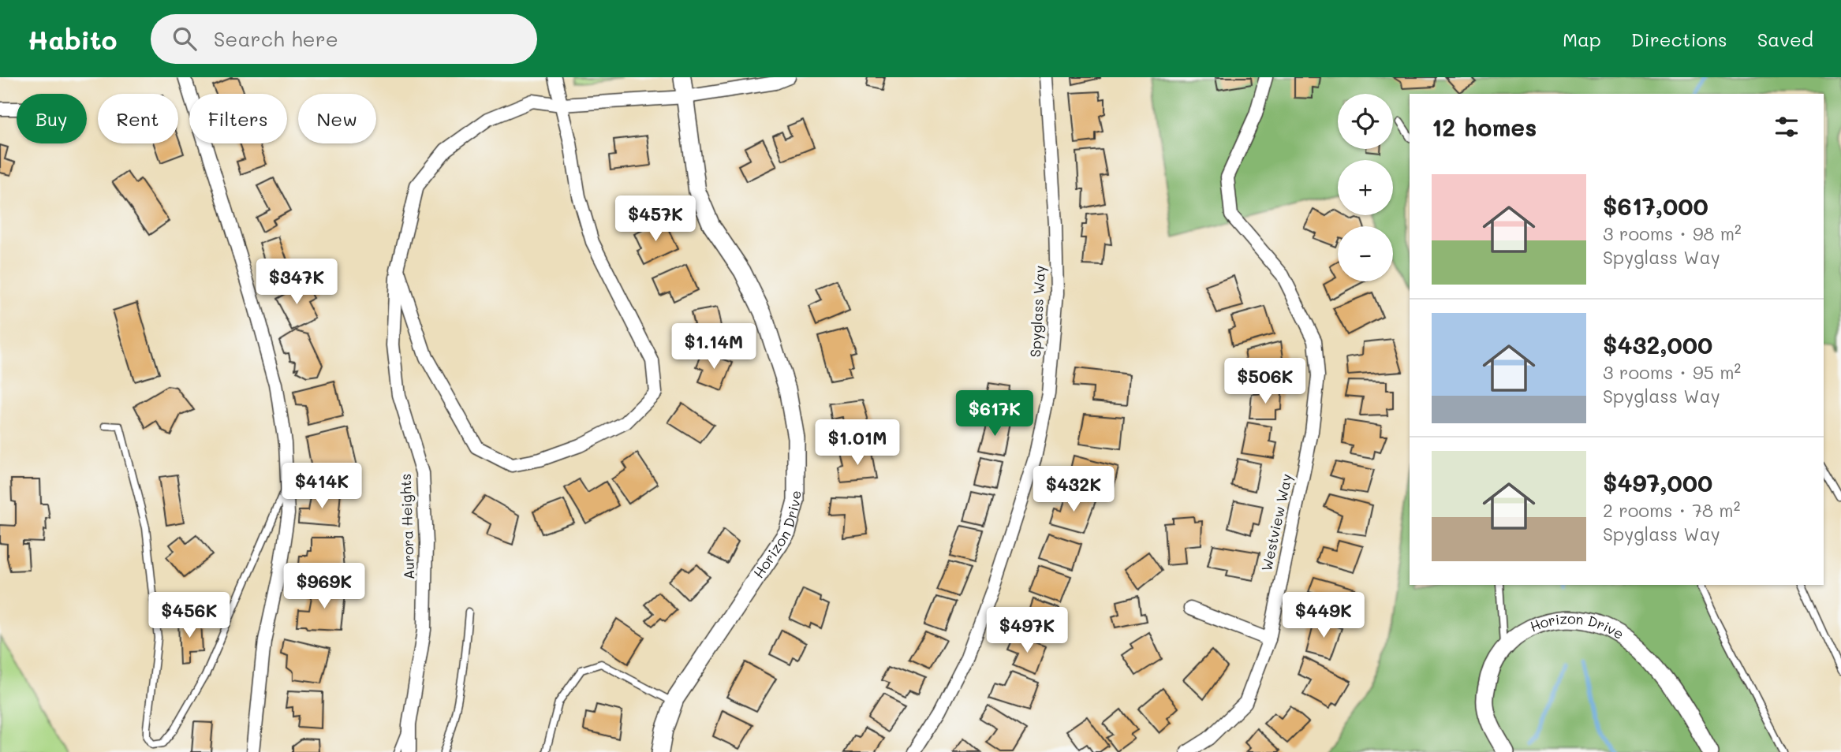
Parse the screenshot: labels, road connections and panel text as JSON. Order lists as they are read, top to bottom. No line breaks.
{"streets":{"street":["Spyglass Way","Westview Way","Aurora Heights","Horizon Drive"]},"crossings":[["Aurora Heights","Horizon Drive"]],"page":{"header":"Habito","search":"Search here","nav":["Map","Directions","Saved"],"map_buttons":["+","−"],"chip":["Buy","Rent","Filters","New"],"heading":"12 homes","list":[{"name":"$617,000","note":"3 rooms · 98 m² · Spyglass Way"},{"name":"$432,000","note":"3 rooms · 95 m² · Spyglass Way"},{"name":"$497,000","note":"2 rooms · 78 m² · Spyglass Way"}],"price":["$457K","$347K","$1.14M","$506K","$617K","$1.01M","$414K","$432K","$969K","$456K","$449K","$497K"]}}
